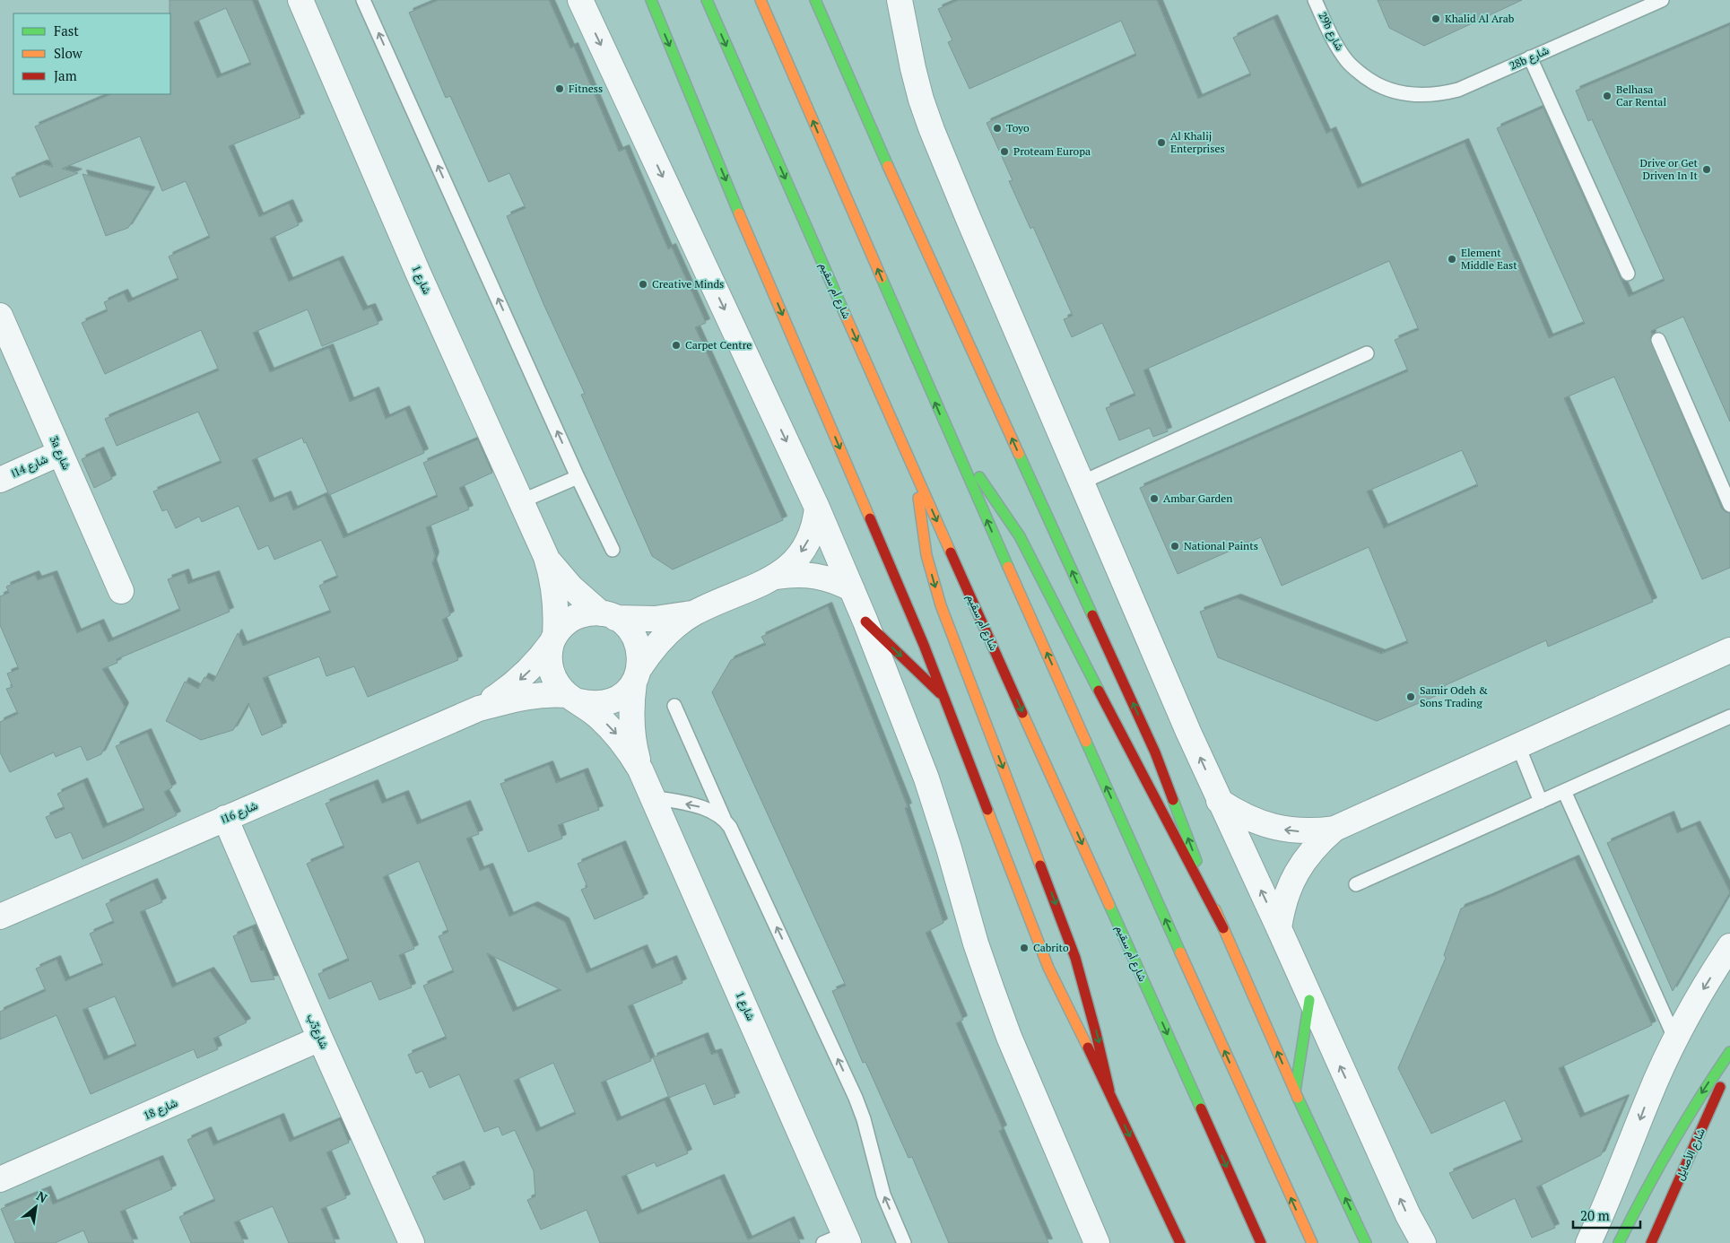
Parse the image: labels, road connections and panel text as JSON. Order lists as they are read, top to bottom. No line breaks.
{"streets":{"main road":["شارع أم سقيم","شارع الأصايل"],"street":["شارع 1","3a شارع","شارع 14ا","شارع 16ا","شارع3ب","شارع 18"],"lane":["29b شارع","28b شارع"]},"crossings":[["29b شارع","28b شارع"],["شارع 1","شارع 16ا"],["3a شارع","شارع 14ا"],["شارع 16ا","شارع3ب"],["شارع3ب","شارع 18"]],"places":["Khalid Al Arab","Fitness","Belhasa Car Rental","Toyo","Al Khalij Enterprises","Proteam Europa","Drive or Get Driven In It","Element Middle East","Creative Minds","Carpet Centre","Ambar Garden","National Paints","Samir Odeh & Sons Trading","Cabrito"],"legend":["Fast","Slow","Jam"],"scale_bar":"20 m","north":"top right"}
